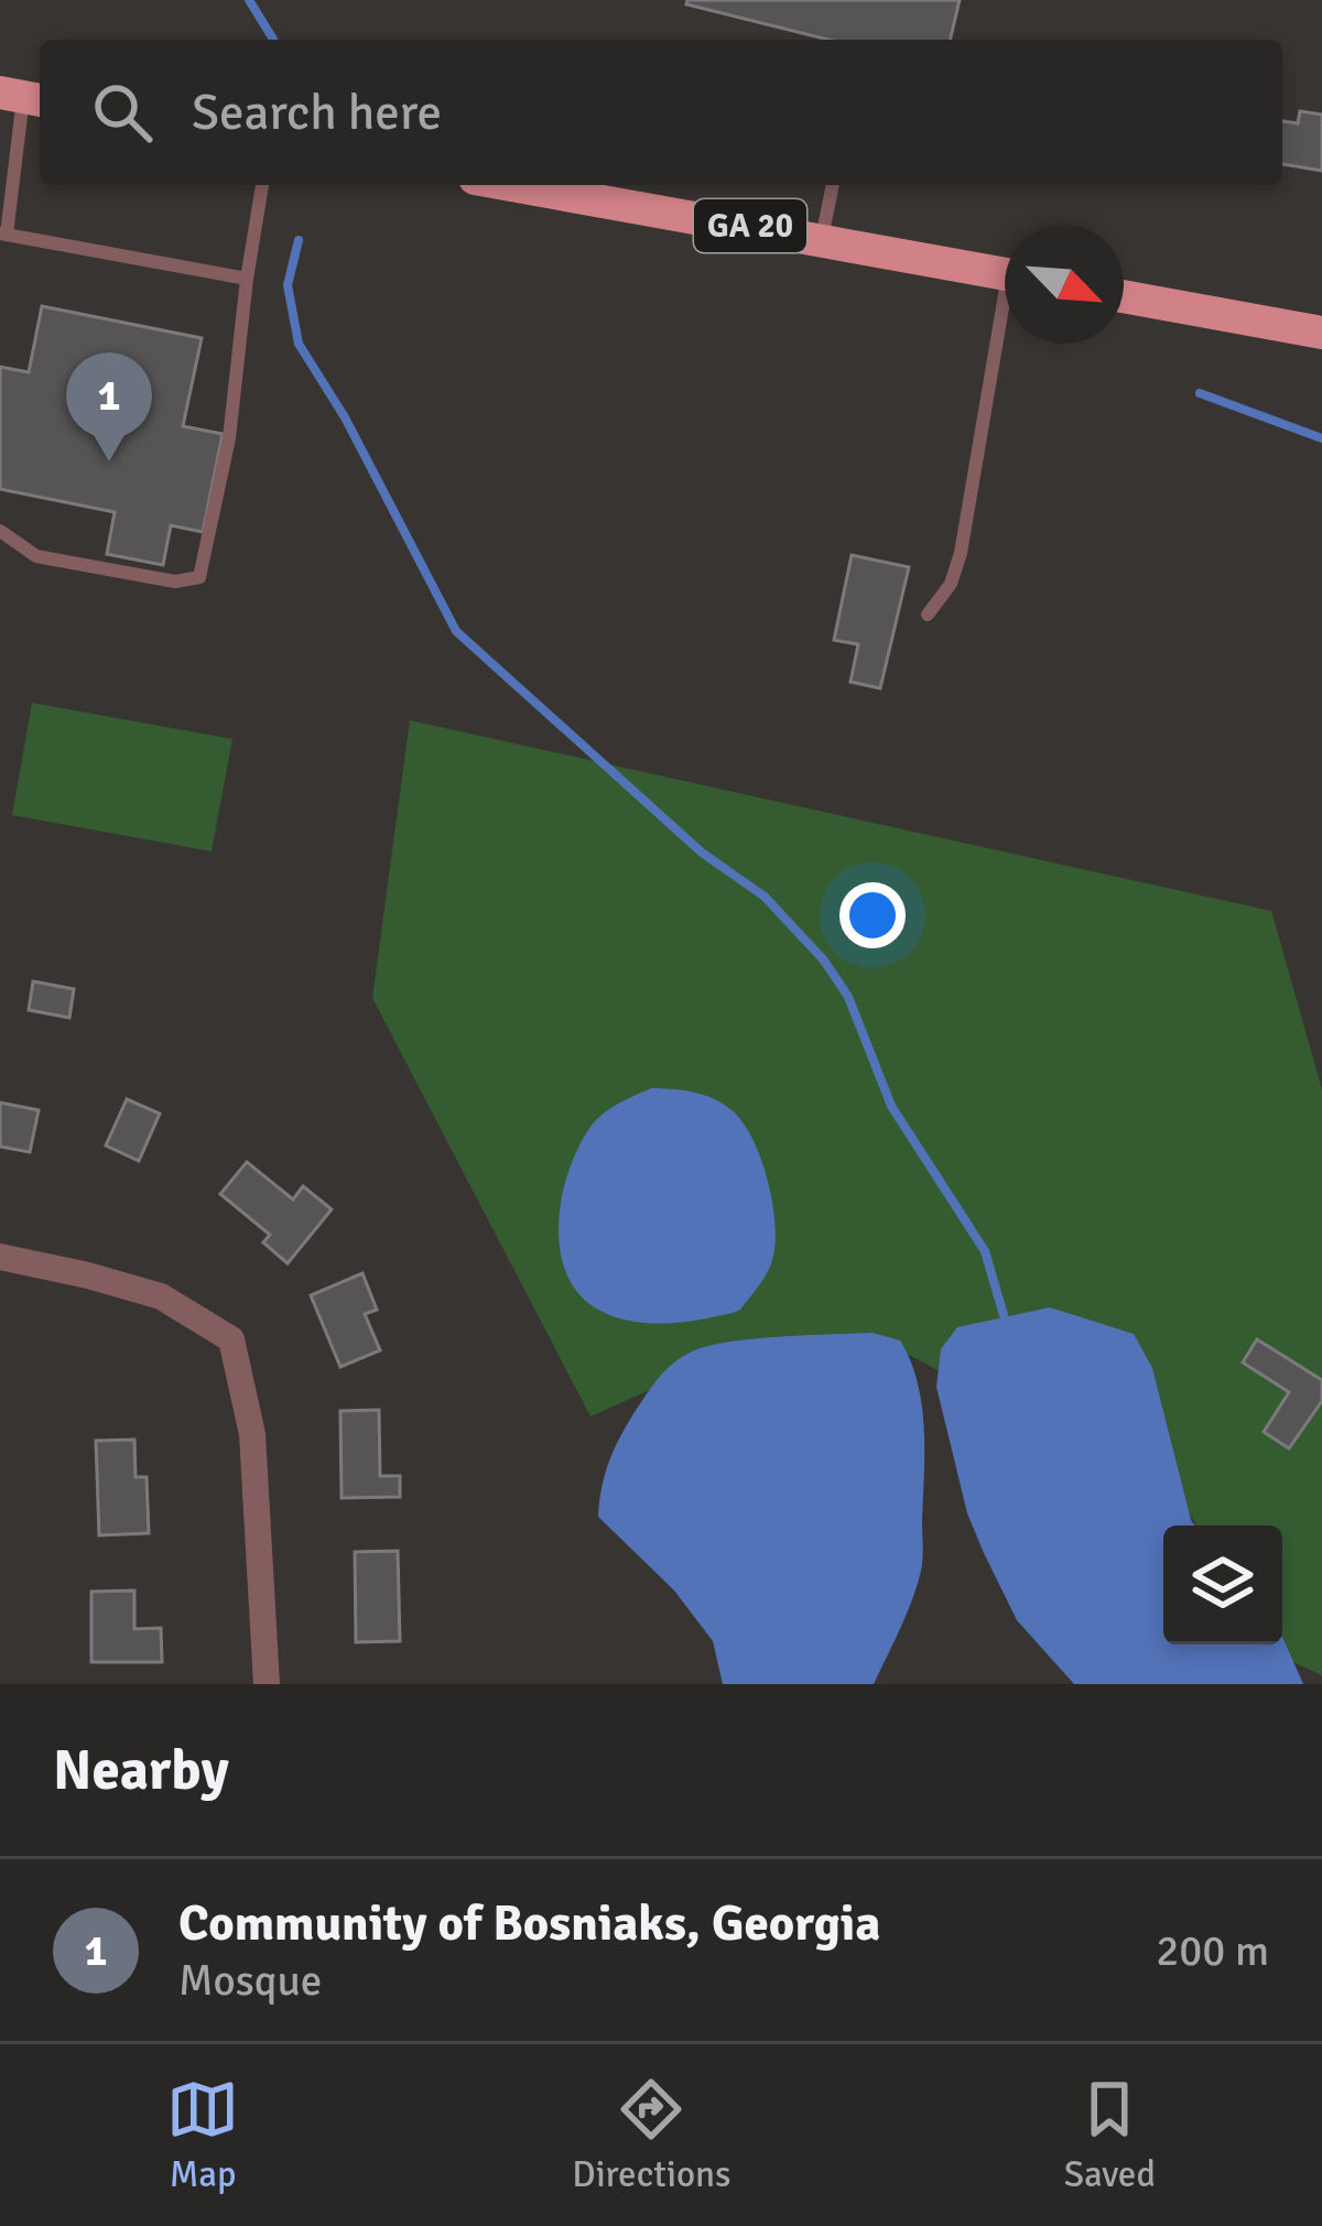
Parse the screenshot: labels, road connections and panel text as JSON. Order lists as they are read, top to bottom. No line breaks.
{"streets":{"main road":["GA 20"]},"north":"bottom right","page":{"search":"Search here","pins":"1","heading":"Nearby","list":[{"mark":"1","name":"Community of Bosniaks, Georgia","note":"Mosque","value":"200 m"}],"nav":["Map","Directions","Saved"]}}
